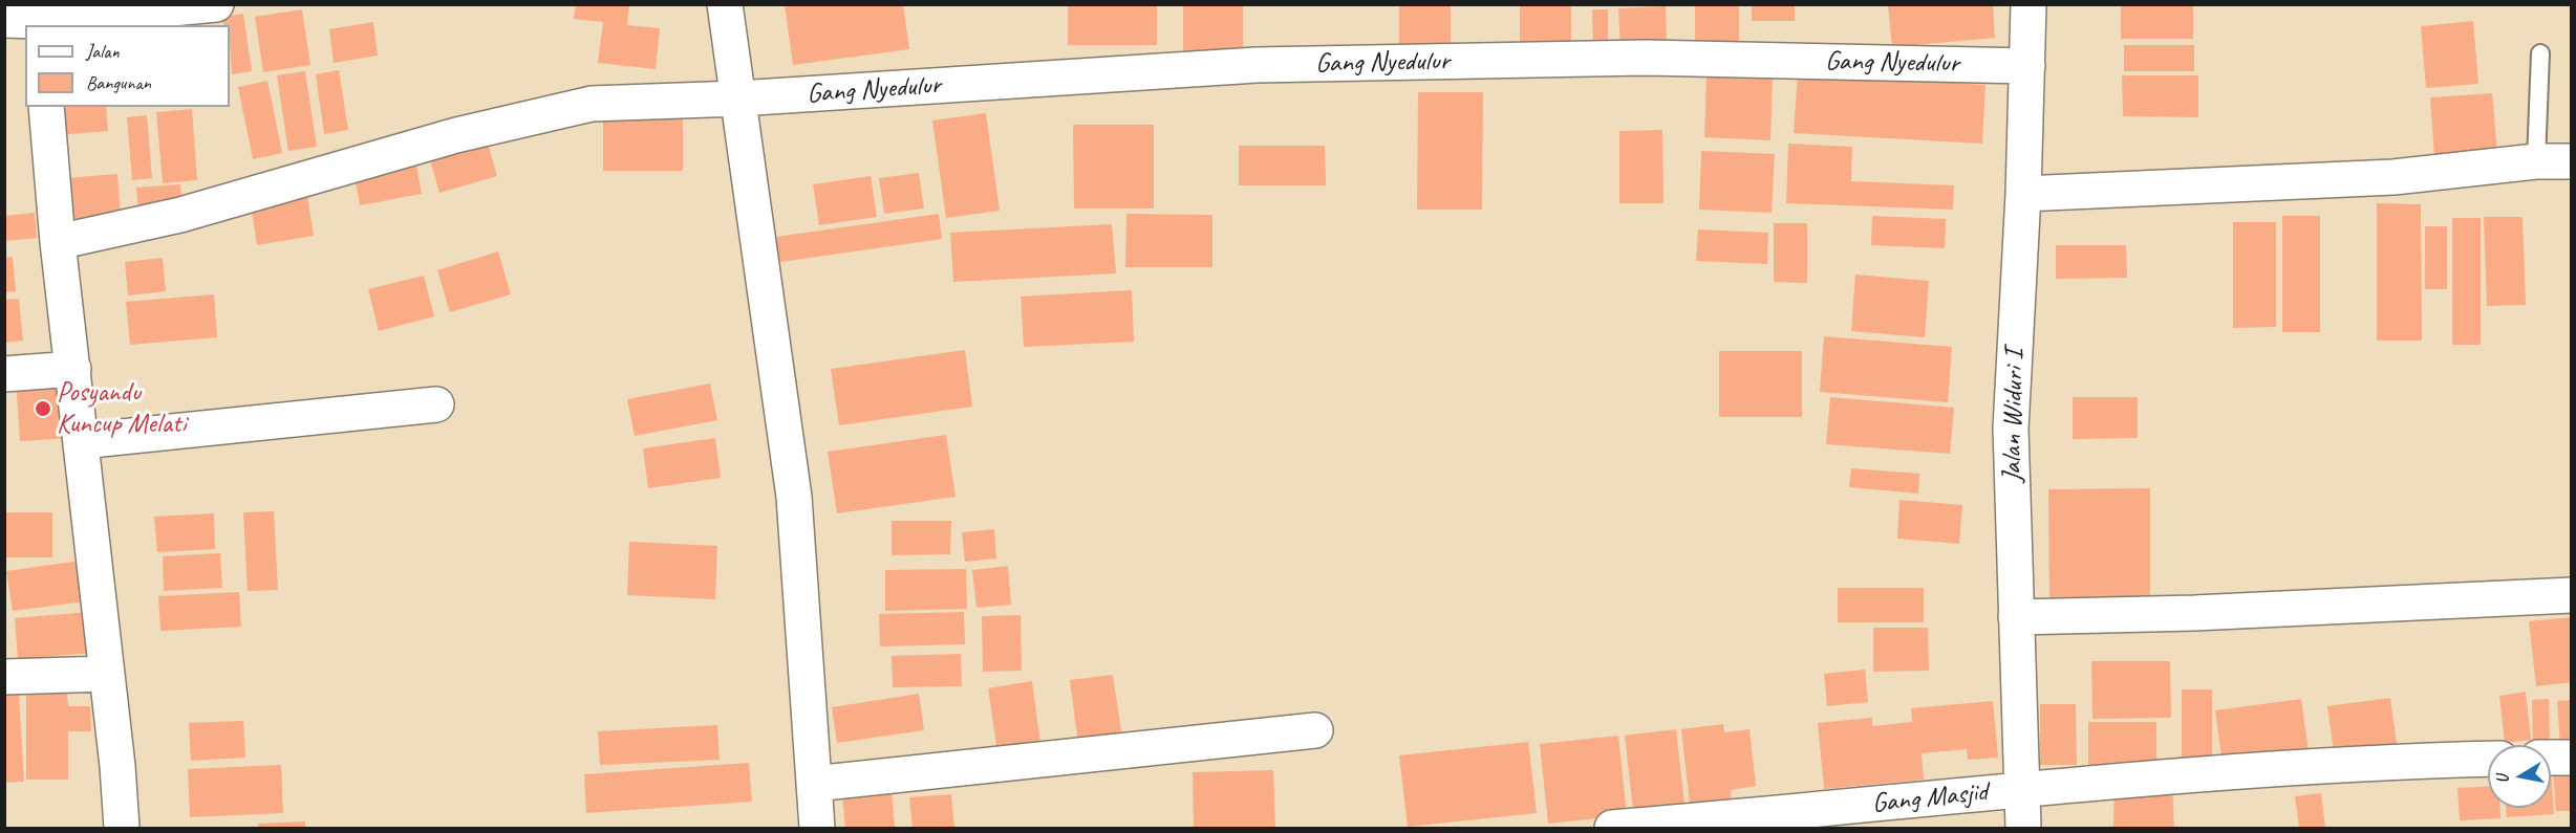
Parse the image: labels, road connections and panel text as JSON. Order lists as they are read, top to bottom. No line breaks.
{"streets":{"street":["Gang Nyedulur","Jalan Widuri I","Gang Masjid"]},"crossings":[["Gang Nyedulur","Jalan Widuri I"],["Jalan Widuri I","Gang Masjid"]],"places":["Posyandu Kuncup Melati"],"legend":["Jalan","Bangunan"],"north":"left"}
